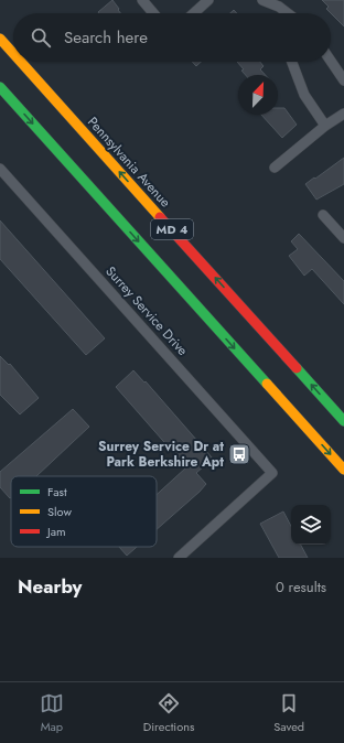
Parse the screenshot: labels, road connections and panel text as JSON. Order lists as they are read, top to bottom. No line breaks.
{"streets":{"highway":["Pennsylvania Avenue","MD 4"],"street":["Surrey Service Drive"]},"places":{"bus stop":["Surrey Service Dr at Park Berkshire Apt"]},"legend":["Fast","Slow","Jam"],"north":"top right","page":{"search":"Search here","heading":["Nearby","0 results"],"nav":["Map","Directions","Saved"]}}
